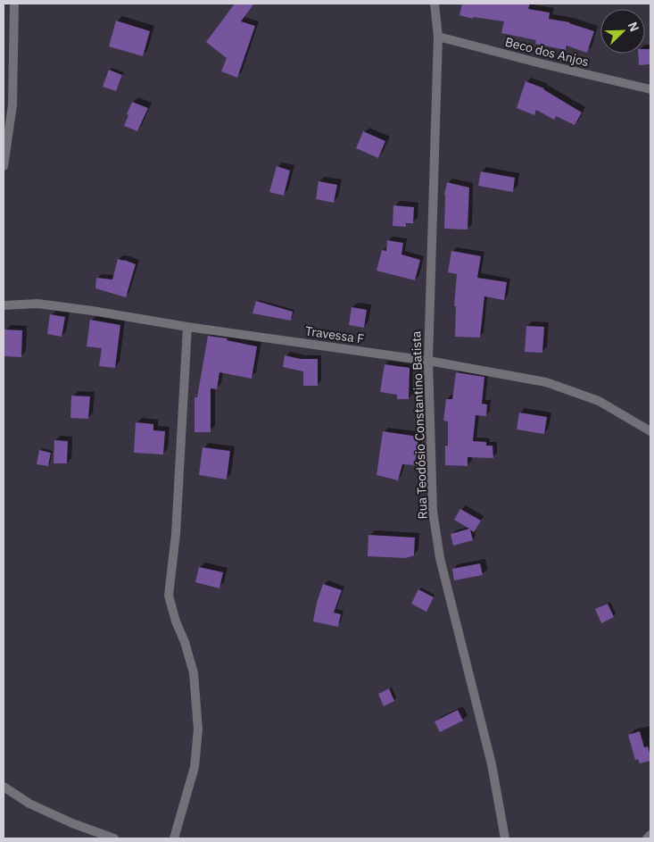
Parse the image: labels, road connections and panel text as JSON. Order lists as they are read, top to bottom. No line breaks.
{"streets":{"street":["Beco dos Anjos","Travessa F","Rua Teodósio Constantino Batista"]},"crossings":[["Beco dos Anjos","Rua Teodósio Constantino Batista"],["Travessa F","Rua Teodósio Constantino Batista"]],"north":"top right"}
